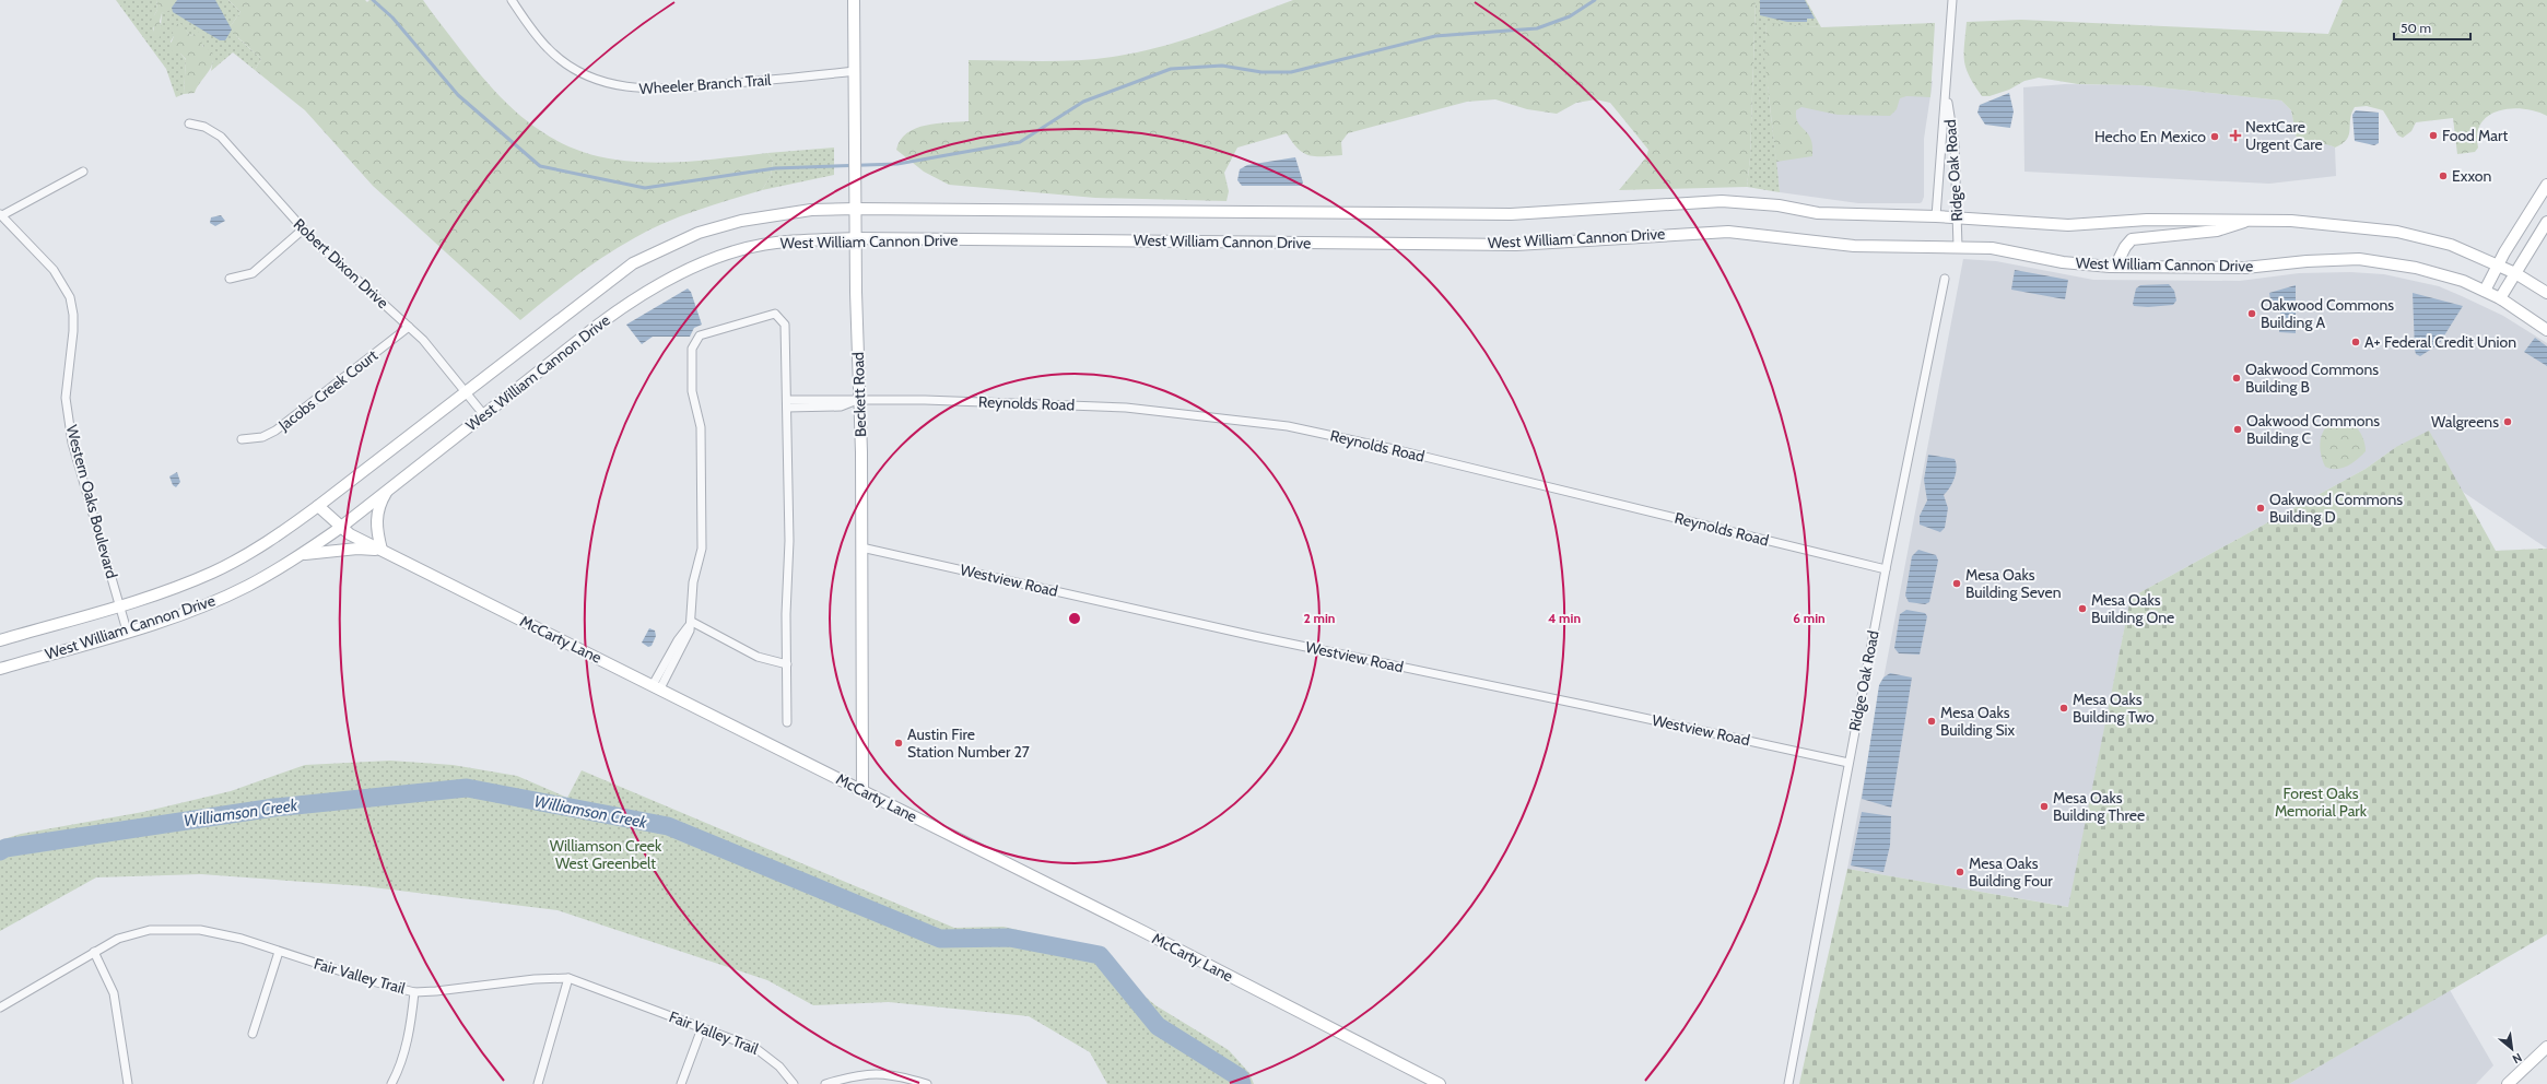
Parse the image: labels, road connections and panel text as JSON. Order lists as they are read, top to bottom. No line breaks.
{"streets":{"main road":["West William Cannon Drive","Beckett Road","McCarty Lane"],"street":["Wheeler Branch Trail","Ridge Oak Road","Robert Dixon Drive","Jacobs Creek Court","Reynolds Road","Western Oaks Boulevard","Westview Road","Fair Valley Trail"]},"crossings":[["Wheeler Branch Trail","Beckett Road"],["Ridge Oak Road","West William Cannon Drive"],["Ridge Oak Road","Reynolds Road"],["Ridge Oak Road","Westview Road"],["West William Cannon Drive","Robert Dixon Drive"],["West William Cannon Drive","Beckett Road"],["West William Cannon Drive","Western Oaks Boulevard"],["West William Cannon Drive","McCarty Lane"],["Robert Dixon Drive","Jacobs Creek Court"],["Beckett Road","Reynolds Road"],["Beckett Road","Westview Road"],["Beckett Road","McCarty Lane"]],"water":["Williamson Creek"],"parks":["Forest Oaks Memorial Park","Williamson Creek West Greenbelt"],"places":{"health":["NextCare Urgent Care"],"other":["Food Mart","Hecho En Mexico","Exxon","Oakwood Commons Building A","A+ Federal Credit Union","Oakwood Commons Building B","Walgreens","Oakwood Commons Building C","Oakwood Commons Building D","Mesa Oaks Building Seven","Mesa Oaks Building One","Mesa Oaks Building Two","Mesa Oaks Building Six","Austin Fire Station Number 27","Mesa Oaks Building Three","Mesa Oaks Building Four"]},"scale_bar":"50 m","north":"bottom right","rings":["2 min","4 min","6 min"]}
